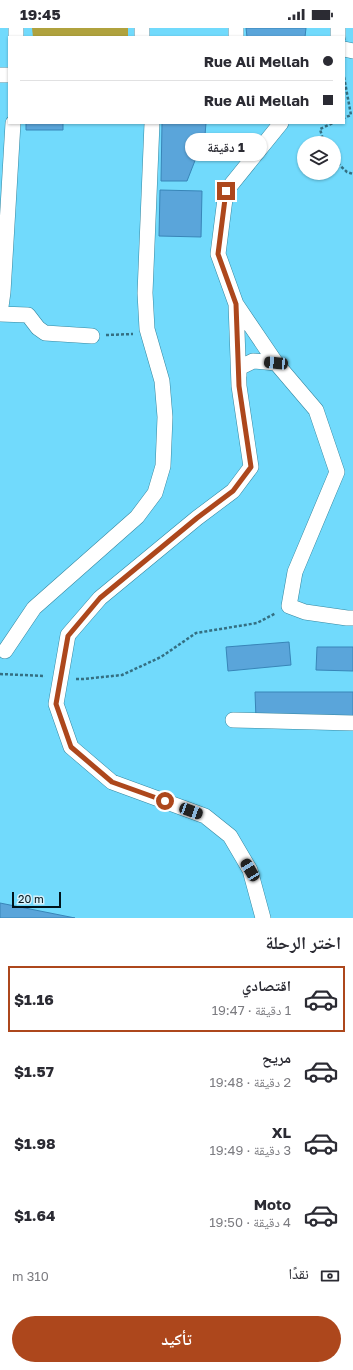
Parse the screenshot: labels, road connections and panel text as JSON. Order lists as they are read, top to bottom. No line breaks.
{"scale_bar":"20 m","page":{"status":"19:45","banner":["Rue Ali Mellah","Rue Ali Mellah"],"bubble":"1 دقيقة","scale":"20 m","heading":"اختر الرحلة","list":[{"name":"اقتصادي","note":"1 دقيقة · 19:47","value":"$1.16"},{"name":"مريح","note":"2 دقيقة · 19:48","value":"$1.57"},{"name":"XL","note":"3 دقيقة · 19:49","value":"$1.98"},{"name":"Moto","note":"4 دقيقة · 19:50","value":"$1.64"}],"pay":["نقدًا","310 m"],"buttons":"تأكيد"}}
